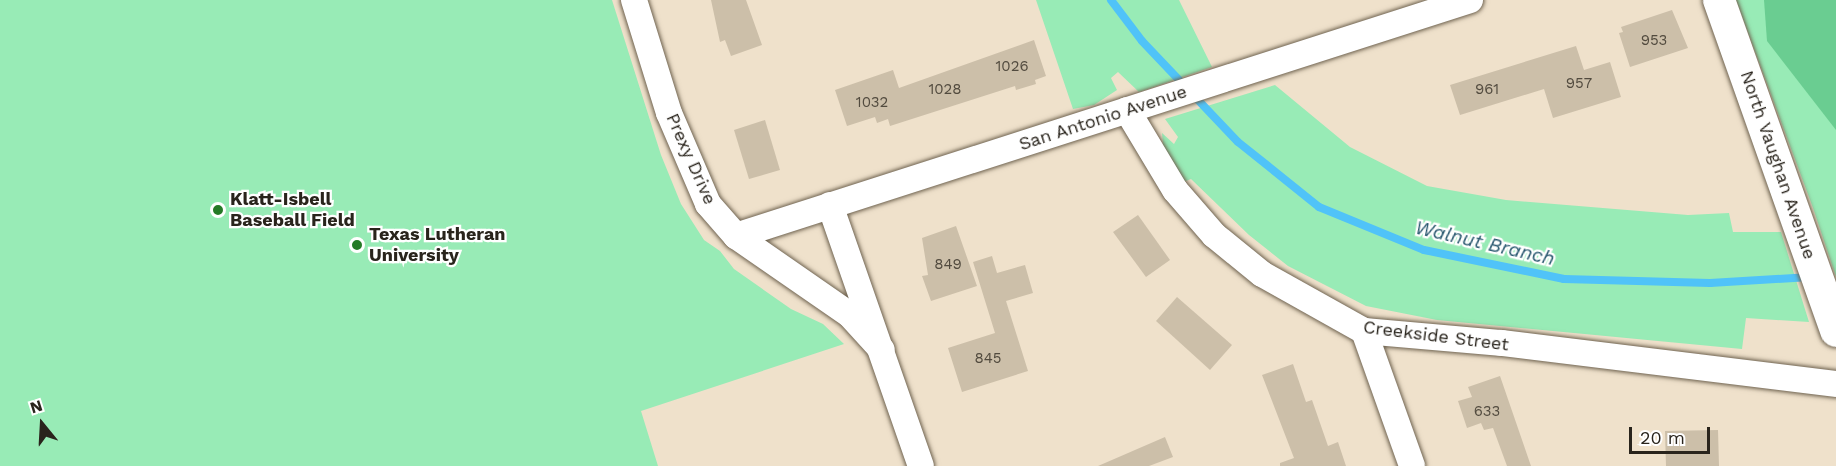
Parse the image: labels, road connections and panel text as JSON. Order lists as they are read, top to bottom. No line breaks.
{"streets":{"street":["San Antonio Avenue","Prexy Drive","North Vaughan Avenue","Creekside Street"]},"crossings":[["San Antonio Avenue","Prexy Drive"],["San Antonio Avenue","Creekside Street"]],"water":["Walnut Branch"],"places":["Klatt-Isbell Baseball Field","Texas Lutheran University"],"house_numbers":["953","1026","957","1028","961","1032","849","845","633"],"scale_bar":"20 m","north":"top"}
